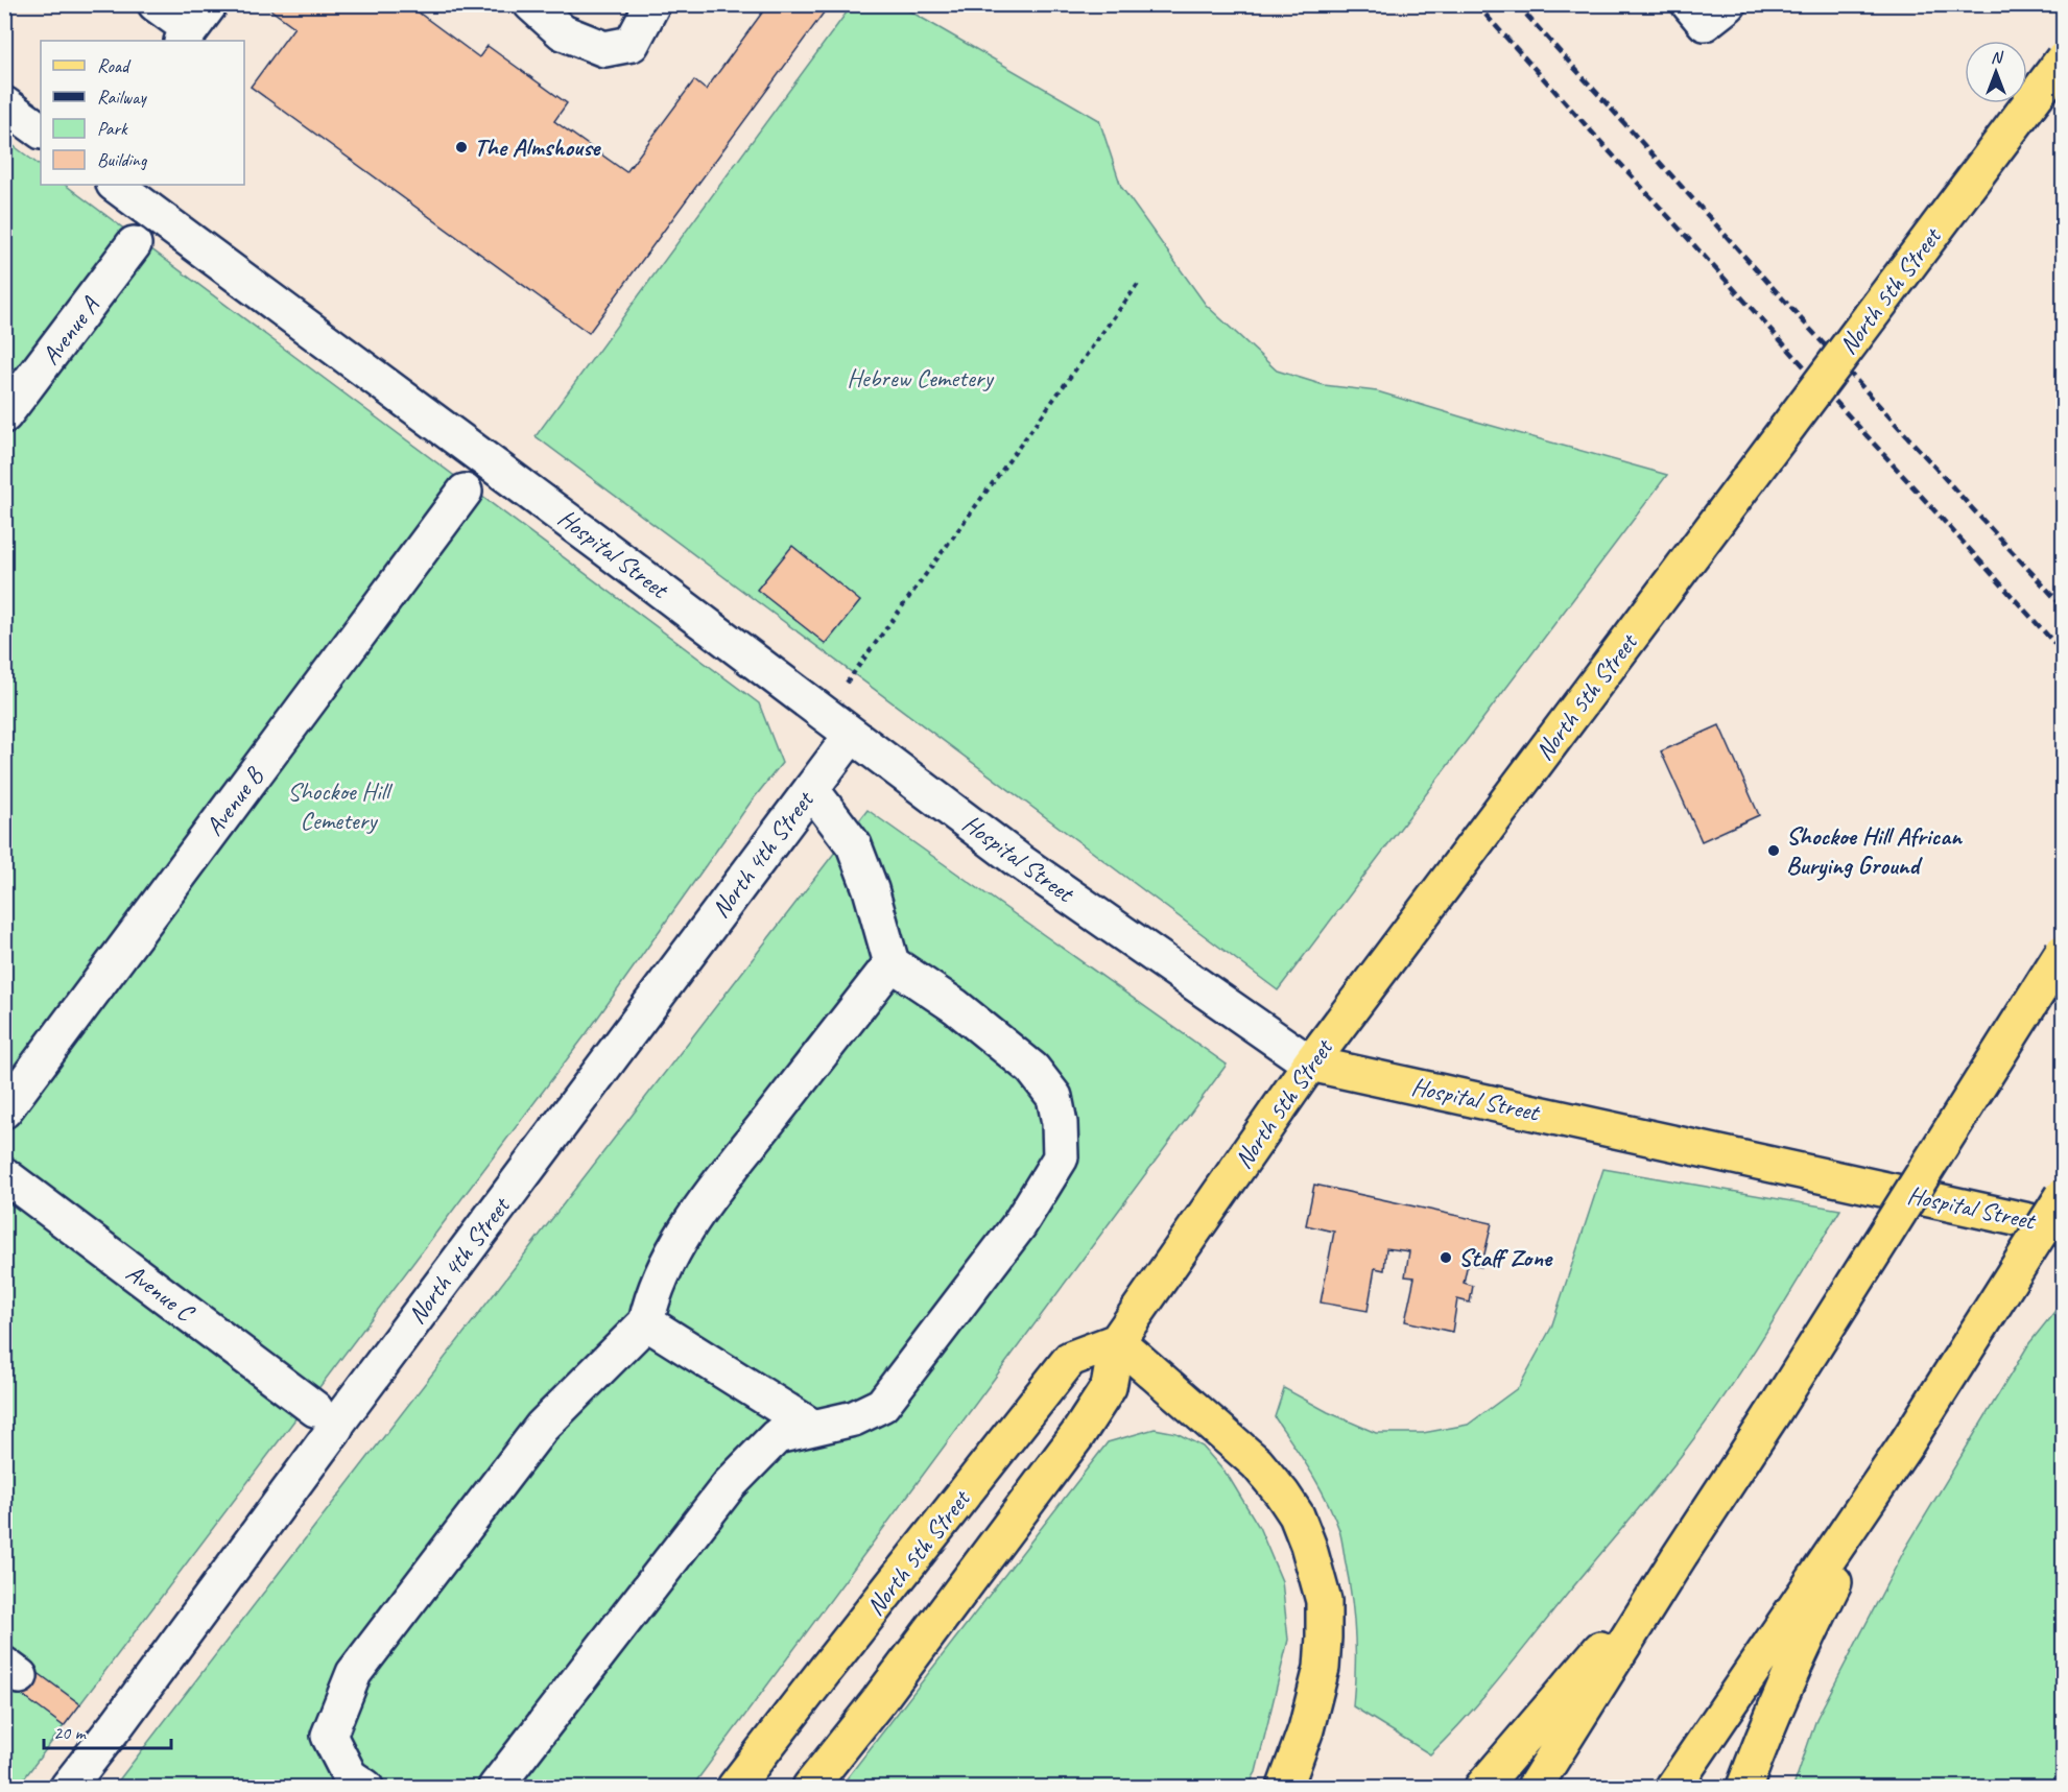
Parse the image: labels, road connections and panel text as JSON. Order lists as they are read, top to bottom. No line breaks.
{"streets":{"main road":["North 5th Street","Hospital Street"],"street":["Avenue A","Avenue B","North 4th Street","Avenue C"]},"crossings":[["North 5th Street","Hospital Street"],["Hospital Street","North 4th Street"]],"parks":["Hebrew Cemetery","Shockoe Hill Cemetery"],"places":["The Almshouse","Shockoe Hill African Burying Ground","Staff Zone"],"legend":["Road","Railway","Park","Building"],"scale_bar":"20 m","north":"top"}
